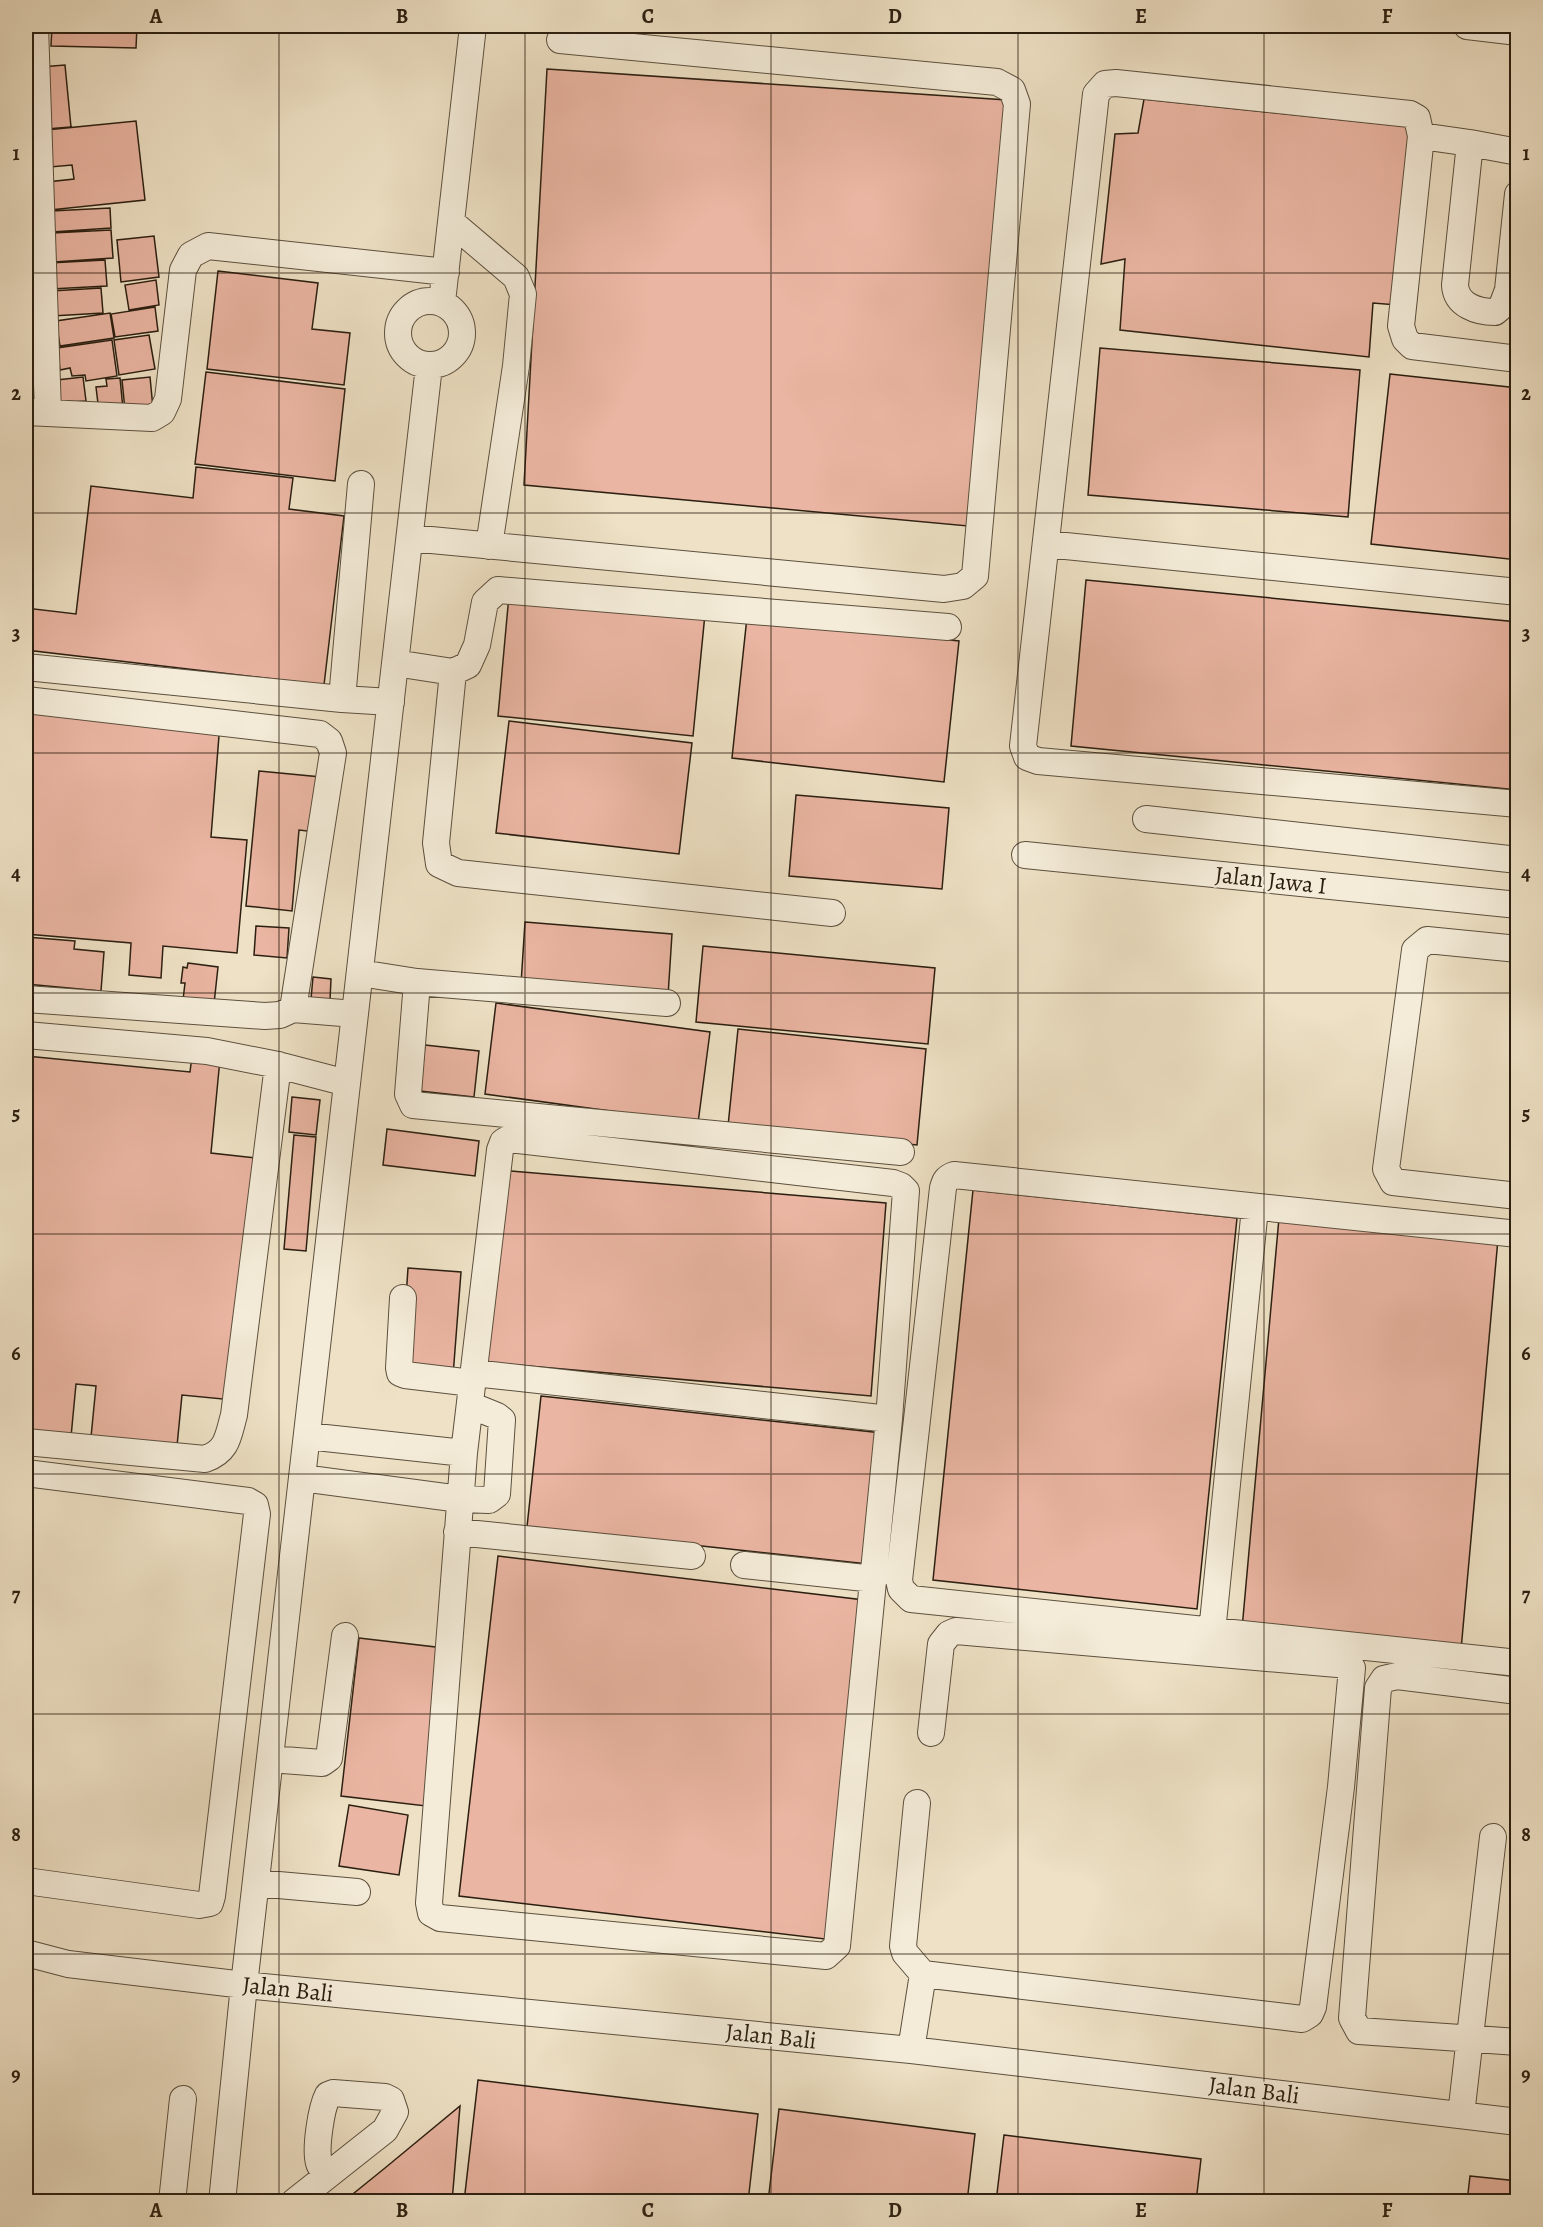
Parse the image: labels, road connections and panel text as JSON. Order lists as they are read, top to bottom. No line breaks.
{"streets":{"street":["Jalan Jawa I","Jalan Bali"]},"grid":{"columns":["A","B","C","D","E","F"],"rows":["1","2","3","4","5","6","7","8","9"]}}
